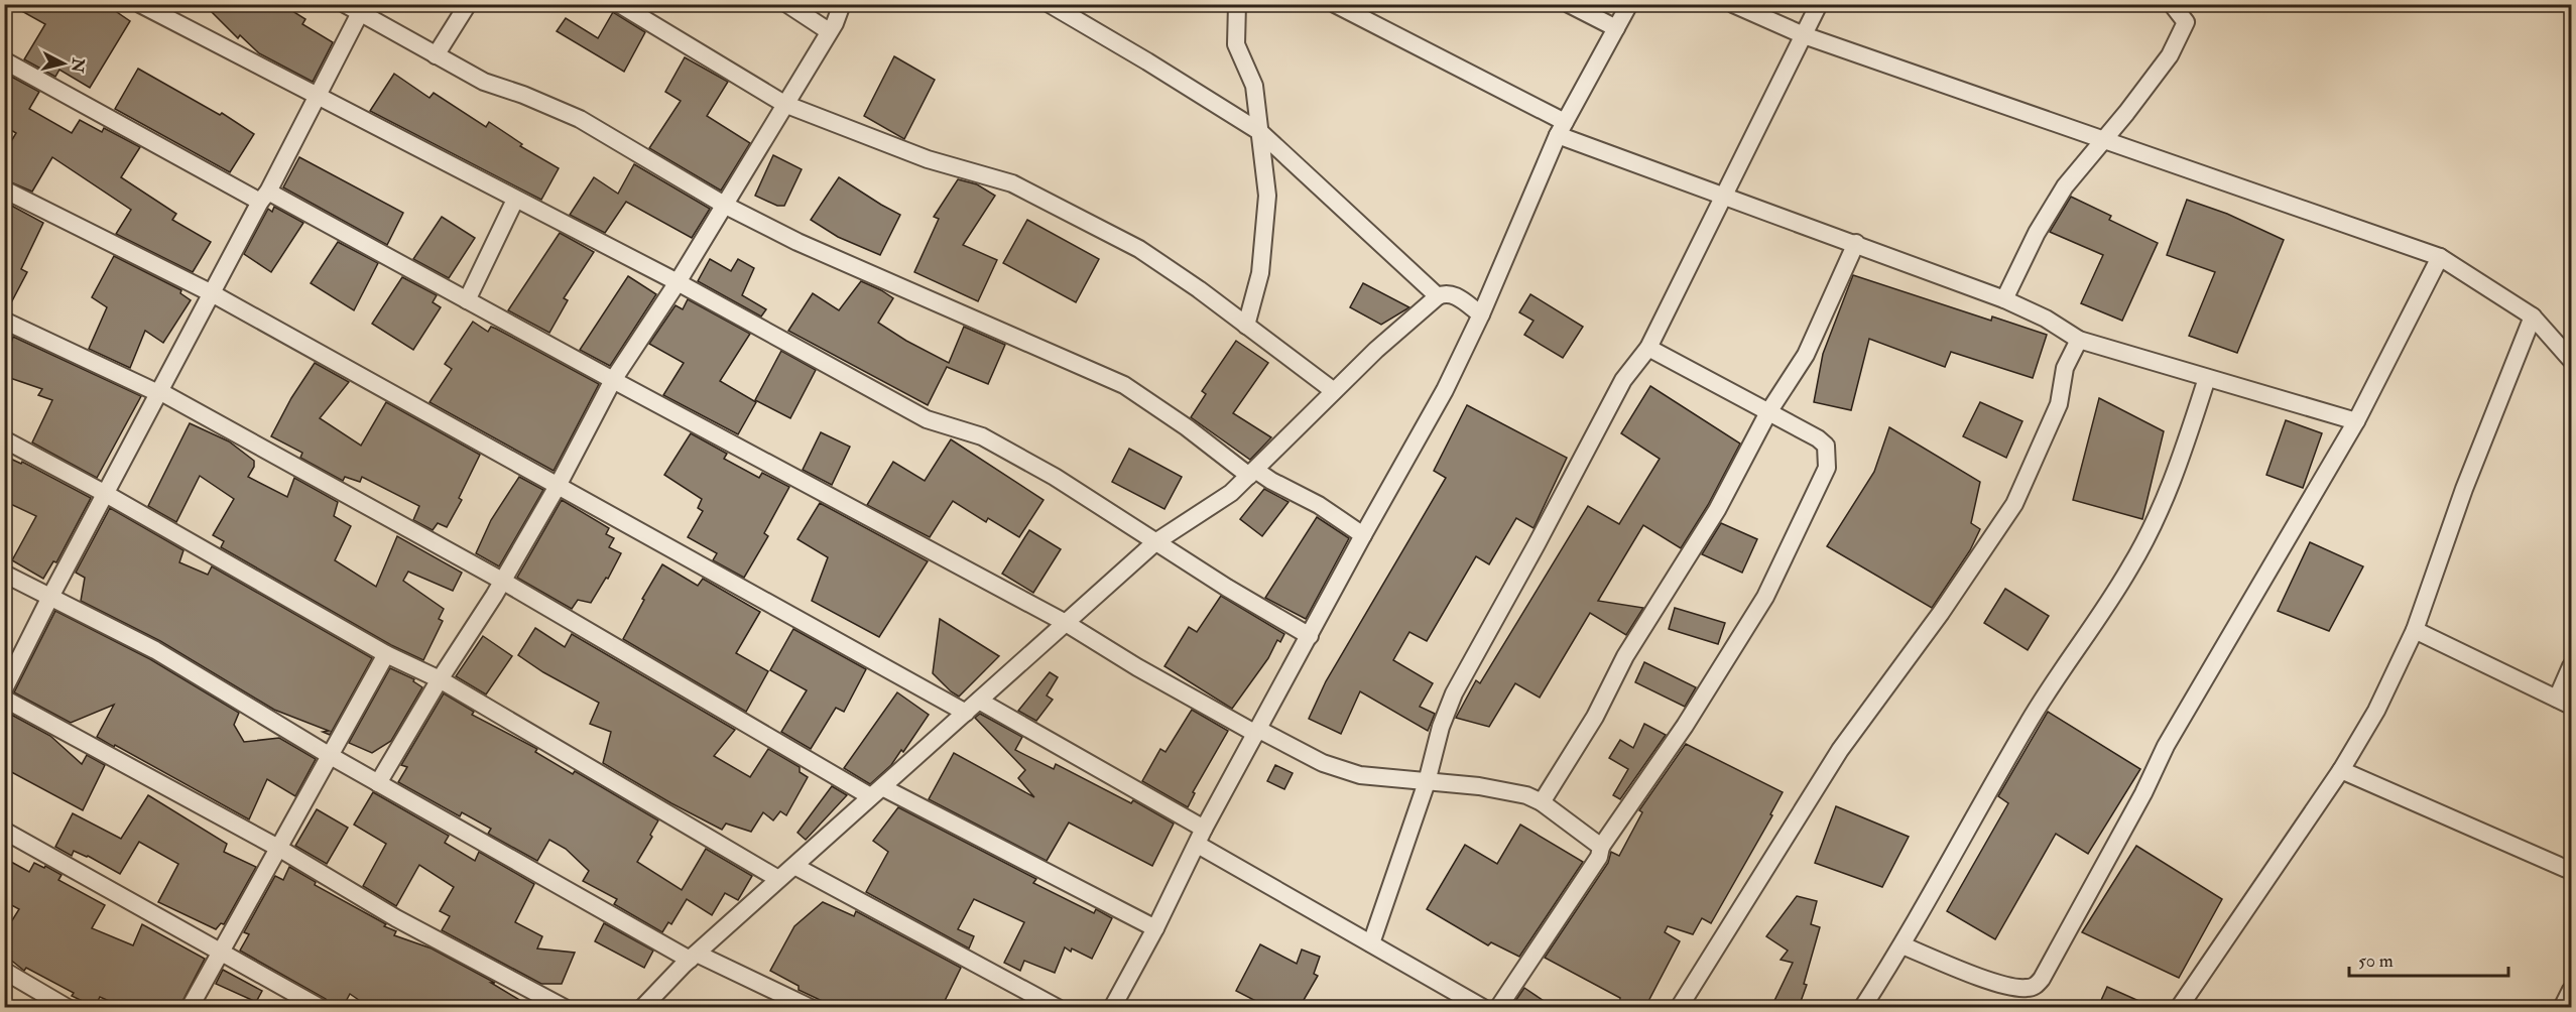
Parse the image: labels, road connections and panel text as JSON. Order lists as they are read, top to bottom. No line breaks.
{"scale_bar":"50 m","north":"right"}
